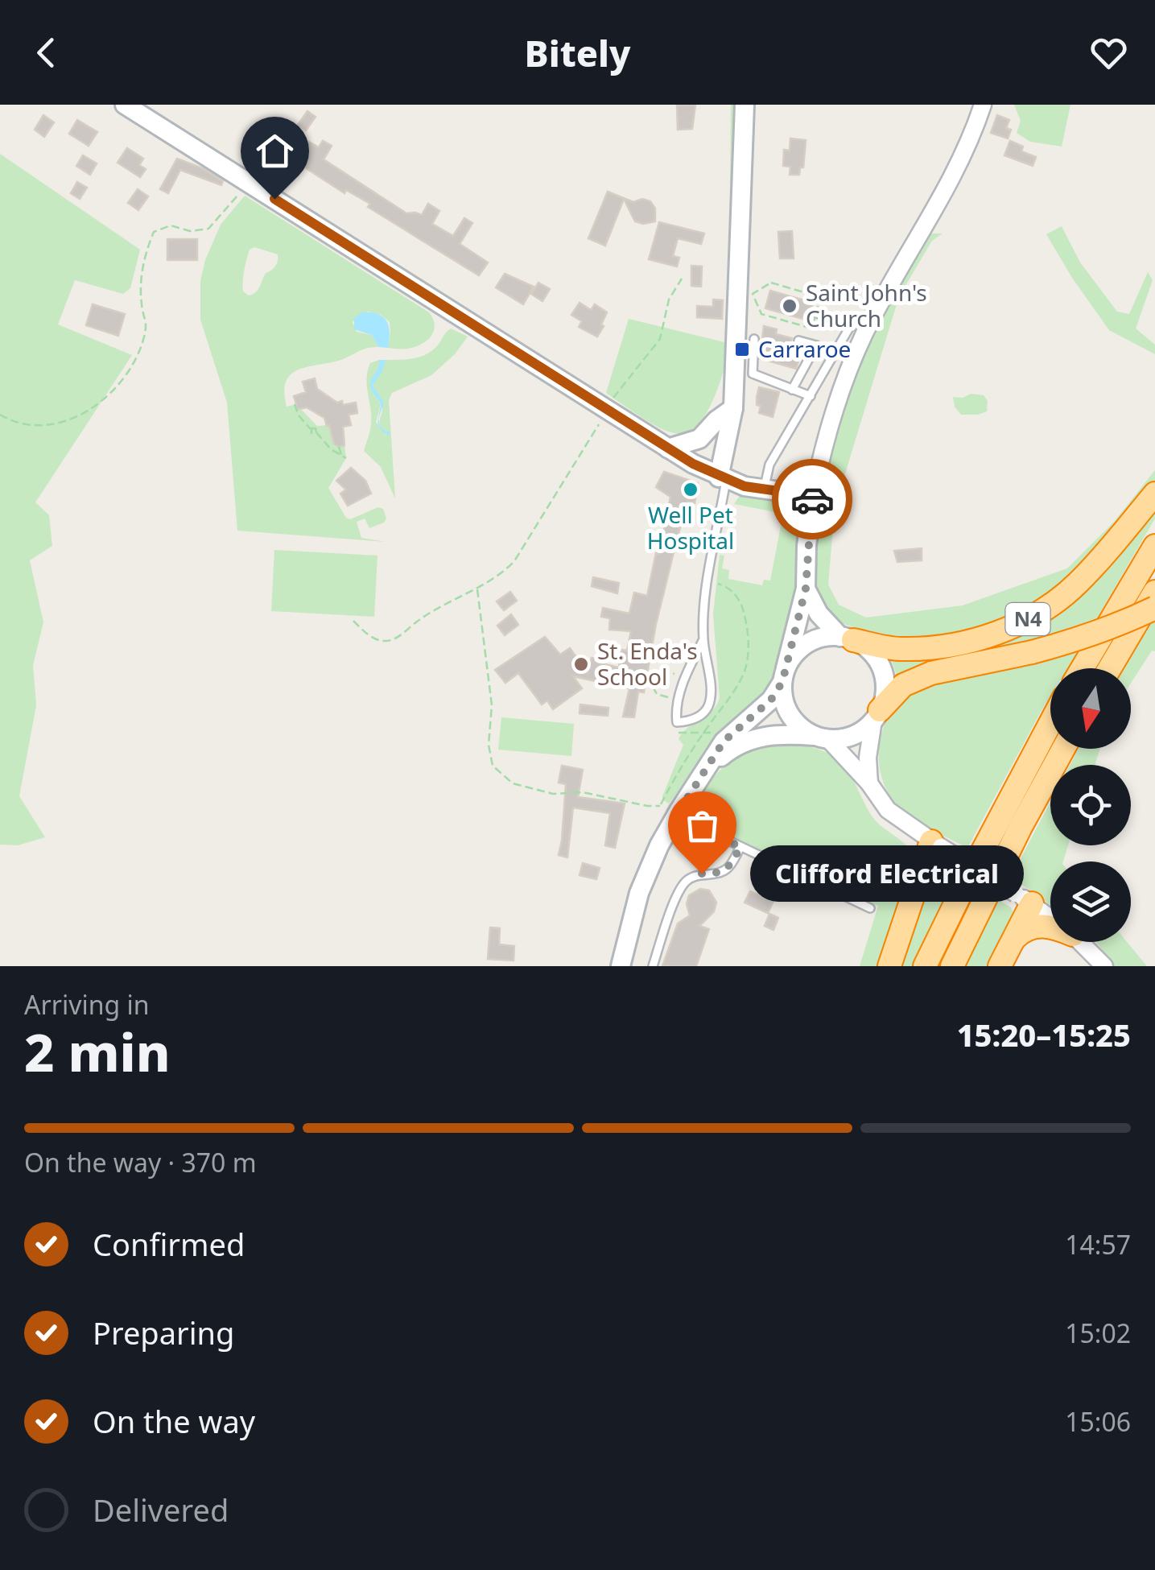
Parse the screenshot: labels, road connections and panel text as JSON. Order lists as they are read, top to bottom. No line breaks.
{"streets":{"highway":["N4"]},"places":{"other":["Saint John's Church","Well Pet Hospital","St. Enda's School","Clifford Electrical"],"transit":["Carraroe"]},"north":"bottom","page":{"header":"Bitely","bubble":"Clifford Electrical","heading":["2 min","Arriving in","15:20–15:25"],"bar":"On the way · 370 m","list":[["Confirmed","14:57"],["Preparing","15:02"],["On the way","15:06"],"Delivered"]}}
